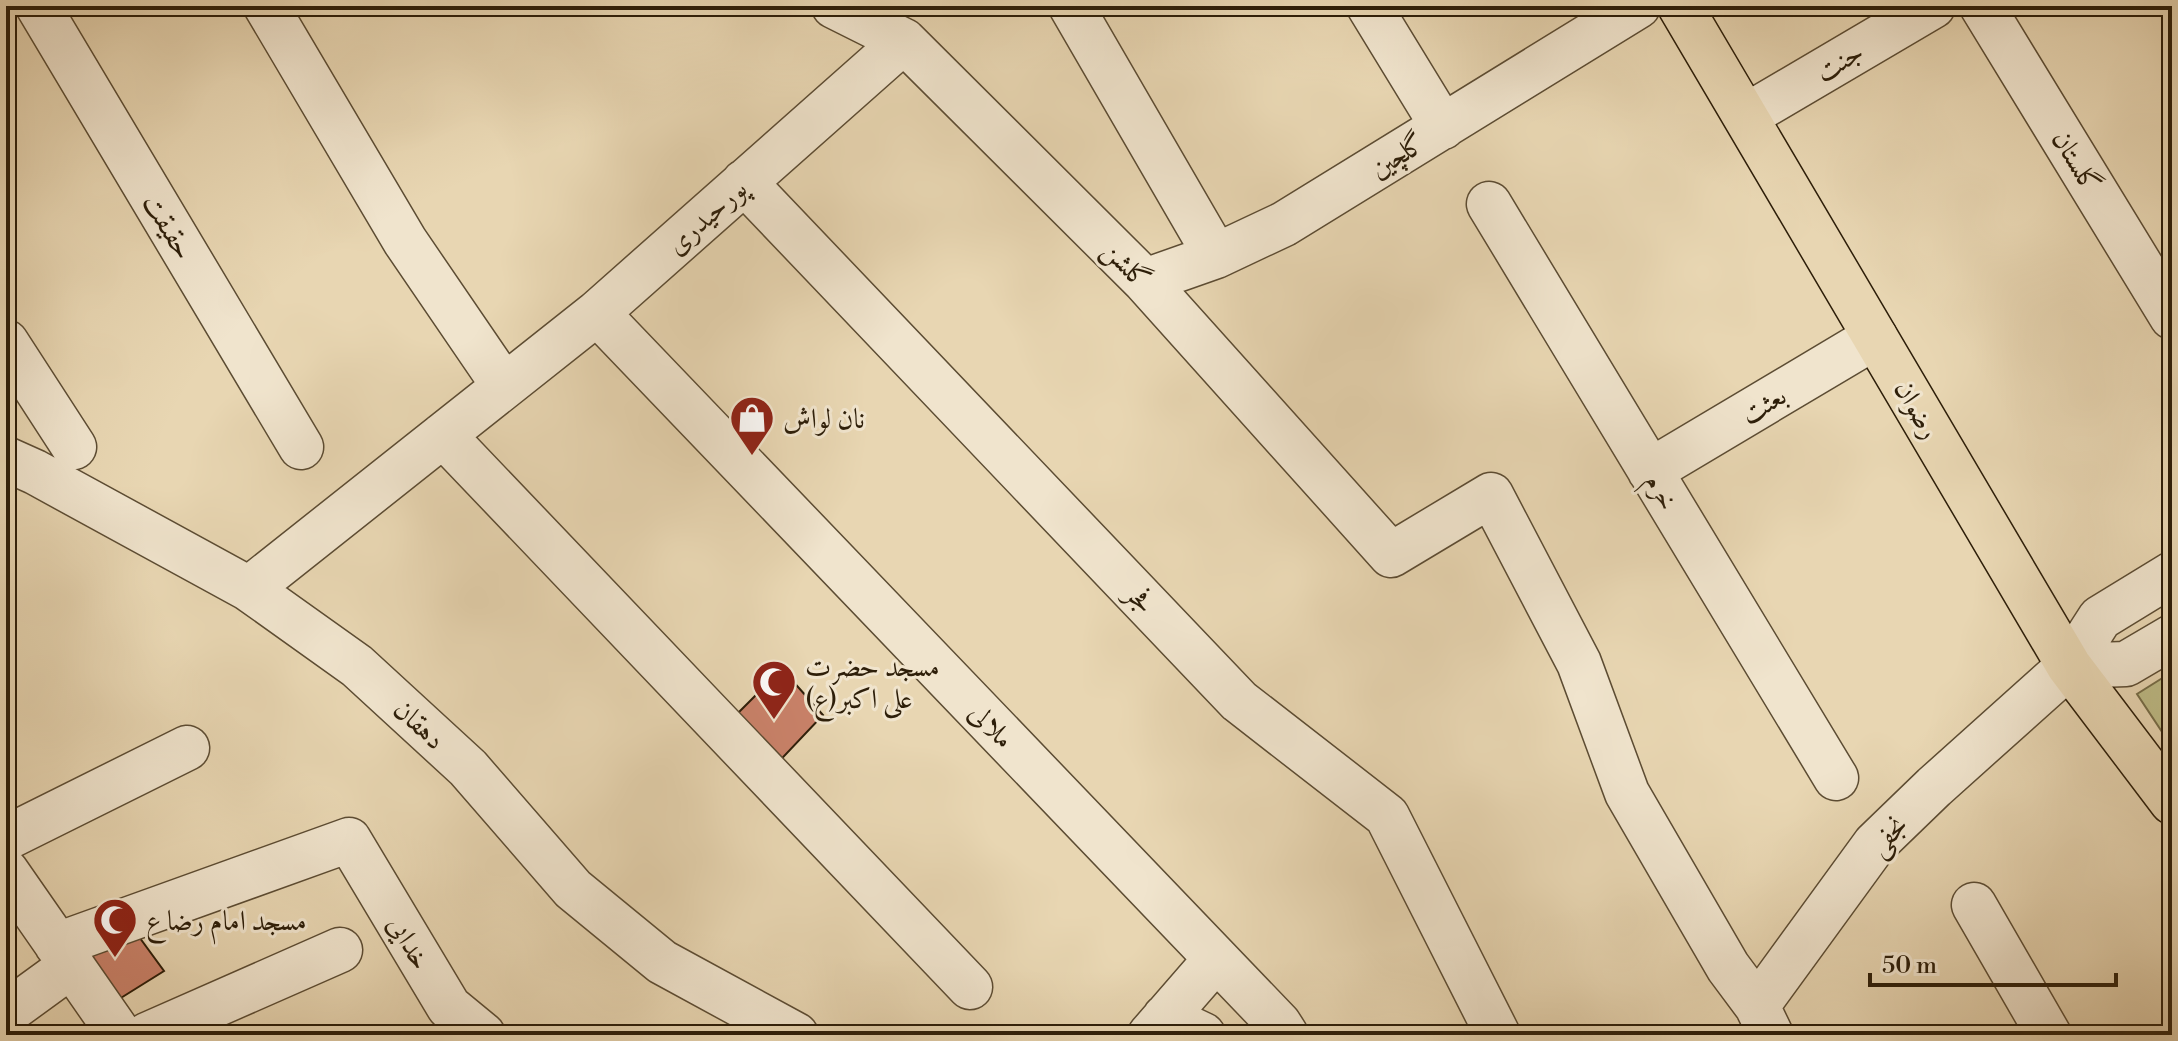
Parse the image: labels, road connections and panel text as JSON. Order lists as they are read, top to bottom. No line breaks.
{"streets":{"main road":["رضوان"],"street":["جنت","گلچین","گلستان","پورحیدری","حقیقت","گلشن","بعثت","خرم","فجر","دهقان","ملالی","نجفی","خدایی"]},"crossings":[["جنت","رضوان"],["گلچین","گلشن"],["پورحیدری","گلشن"],["پورحیدری","فجر"],["پورحیدری","دهقان"],["پورحیدری","ملالی"],["گلشن","نجفی"],["بعثت","رضوان"],["بعثت","خرم"],["رضوان","نجفی"]],"places":{"shop":["نان لواش"],"mosque":["مسجد حضرت علی اکبر(ع)","مسجد امام رضا ع"]},"scale_bar":"50 m"}
